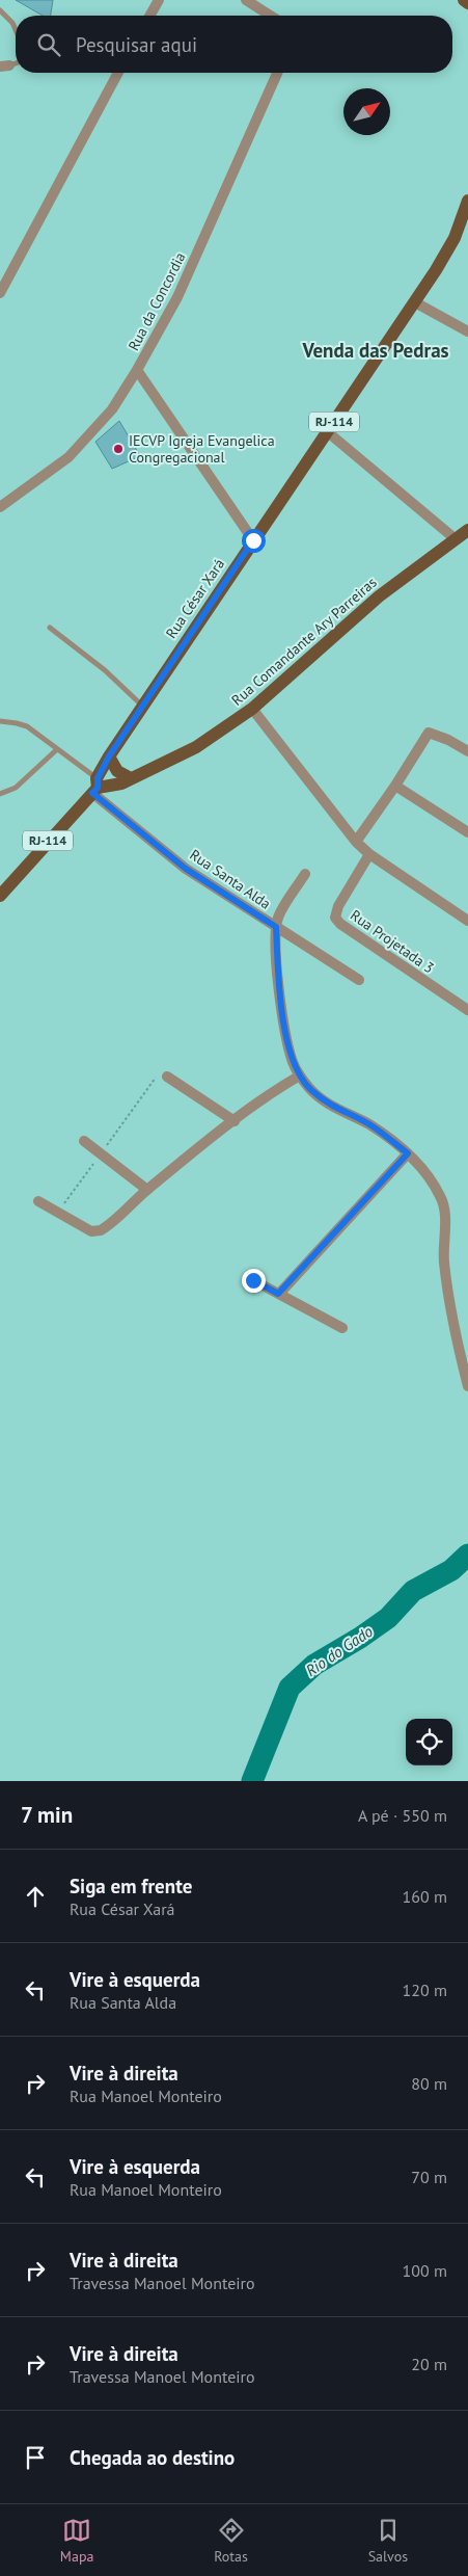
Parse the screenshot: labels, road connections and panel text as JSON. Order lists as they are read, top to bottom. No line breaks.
{"streets":{"main road":["RJ-114","Rua César Xará","Rua Comandante Ary Parreiras"],"street":["Rua da Concordia","Rua Santa Alda","Rua Projetada 3"]},"crossings":[["Rua César Xará","Rua Comandante Ary Parreiras"],["Rua César Xará","Rua Santa Alda"],["Rua Comandante Ary Parreiras","Rua Santa Alda"]],"districts":["Venda das Pedras"],"water":["Rio do Gado"],"places":["IECVP Igreja Evangelica Congregacional"],"north":"top right","page":{"search":"Pesquisar aqui","heading":["7 min","A pé · 550 m"],"list":[["Siga em frente","Rua César Xará","160 m"],["Vire à esquerda","Rua Santa Alda","120 m"],["Vire à direita","Rua Manoel Monteiro","80 m"],["Vire à esquerda","Rua Manoel Monteiro","70 m"],["Vire à direita","Travessa Manoel Monteiro","100 m"],["Vire à direita","Travessa Manoel Monteiro","20 m"],"Chegada ao destino"],"nav":["Mapa","Rotas","Salvos"]}}
